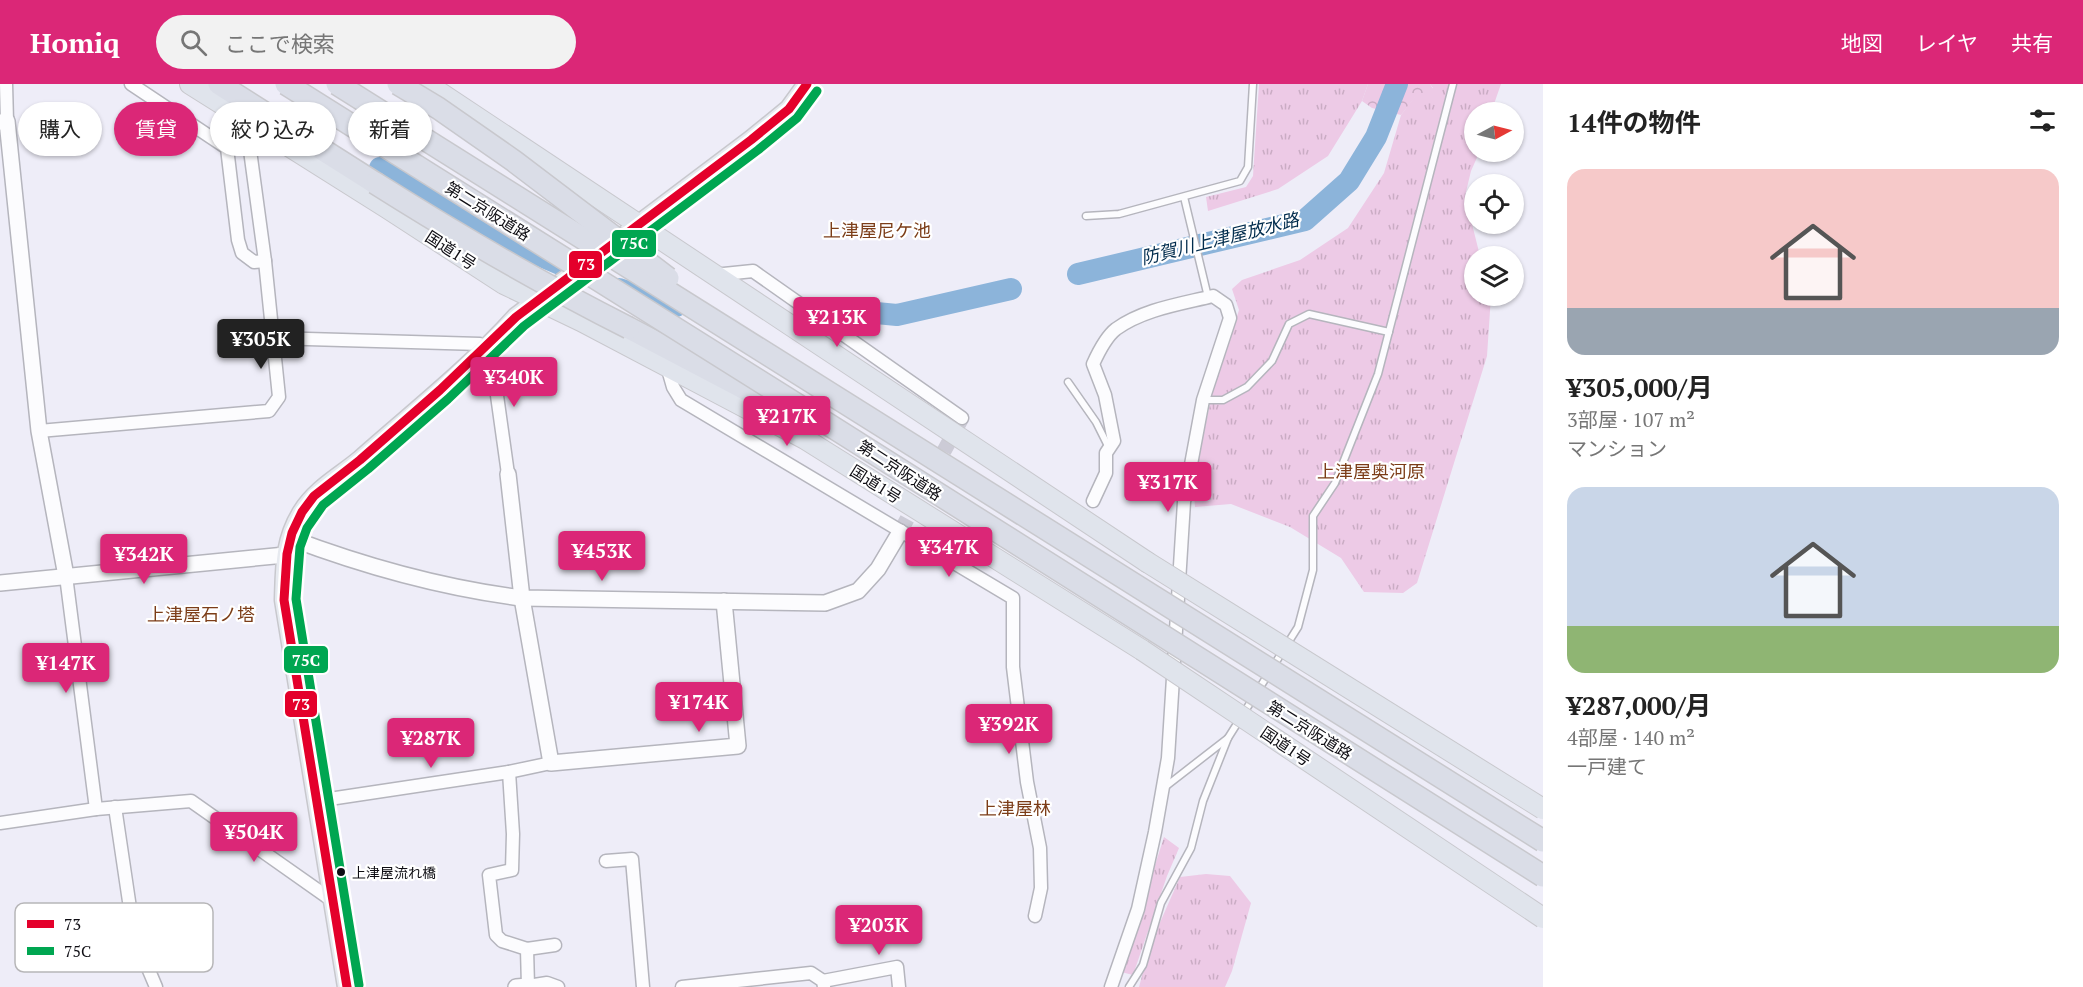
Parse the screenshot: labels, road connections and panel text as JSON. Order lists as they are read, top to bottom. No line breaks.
{"streets":{"highway":["第二京阪道路","国道1号"]},"districts":["上津屋尼ケ池","上津屋奥河原","上津屋石ノ塔","上津屋林"],"water":["防賀川上津屋放水路"],"places":["上津屋流れ橋"],"lines":["transit line 73","transit line 75C"],"legend":["73","75C"],"north":"right","page":{"header":"Homiq","search":"ここで検索","nav":["地図","レイヤ","共有"],"heading":"14件の物件","chip":["購入","賃貸","絞り込み","新着"],"list":[{"name":"¥305,000/月","note":"3部屋 · 107 m² · マンション"},{"name":"¥287,000/月","note":"4部屋 · 140 m² · 一戸建て"}],"price":["¥213K","¥305K","¥340K","¥217K","¥317K","¥347K","¥453K","¥342K","¥147K","¥174K","¥392K","¥287K","¥504K","¥203K"]}}
